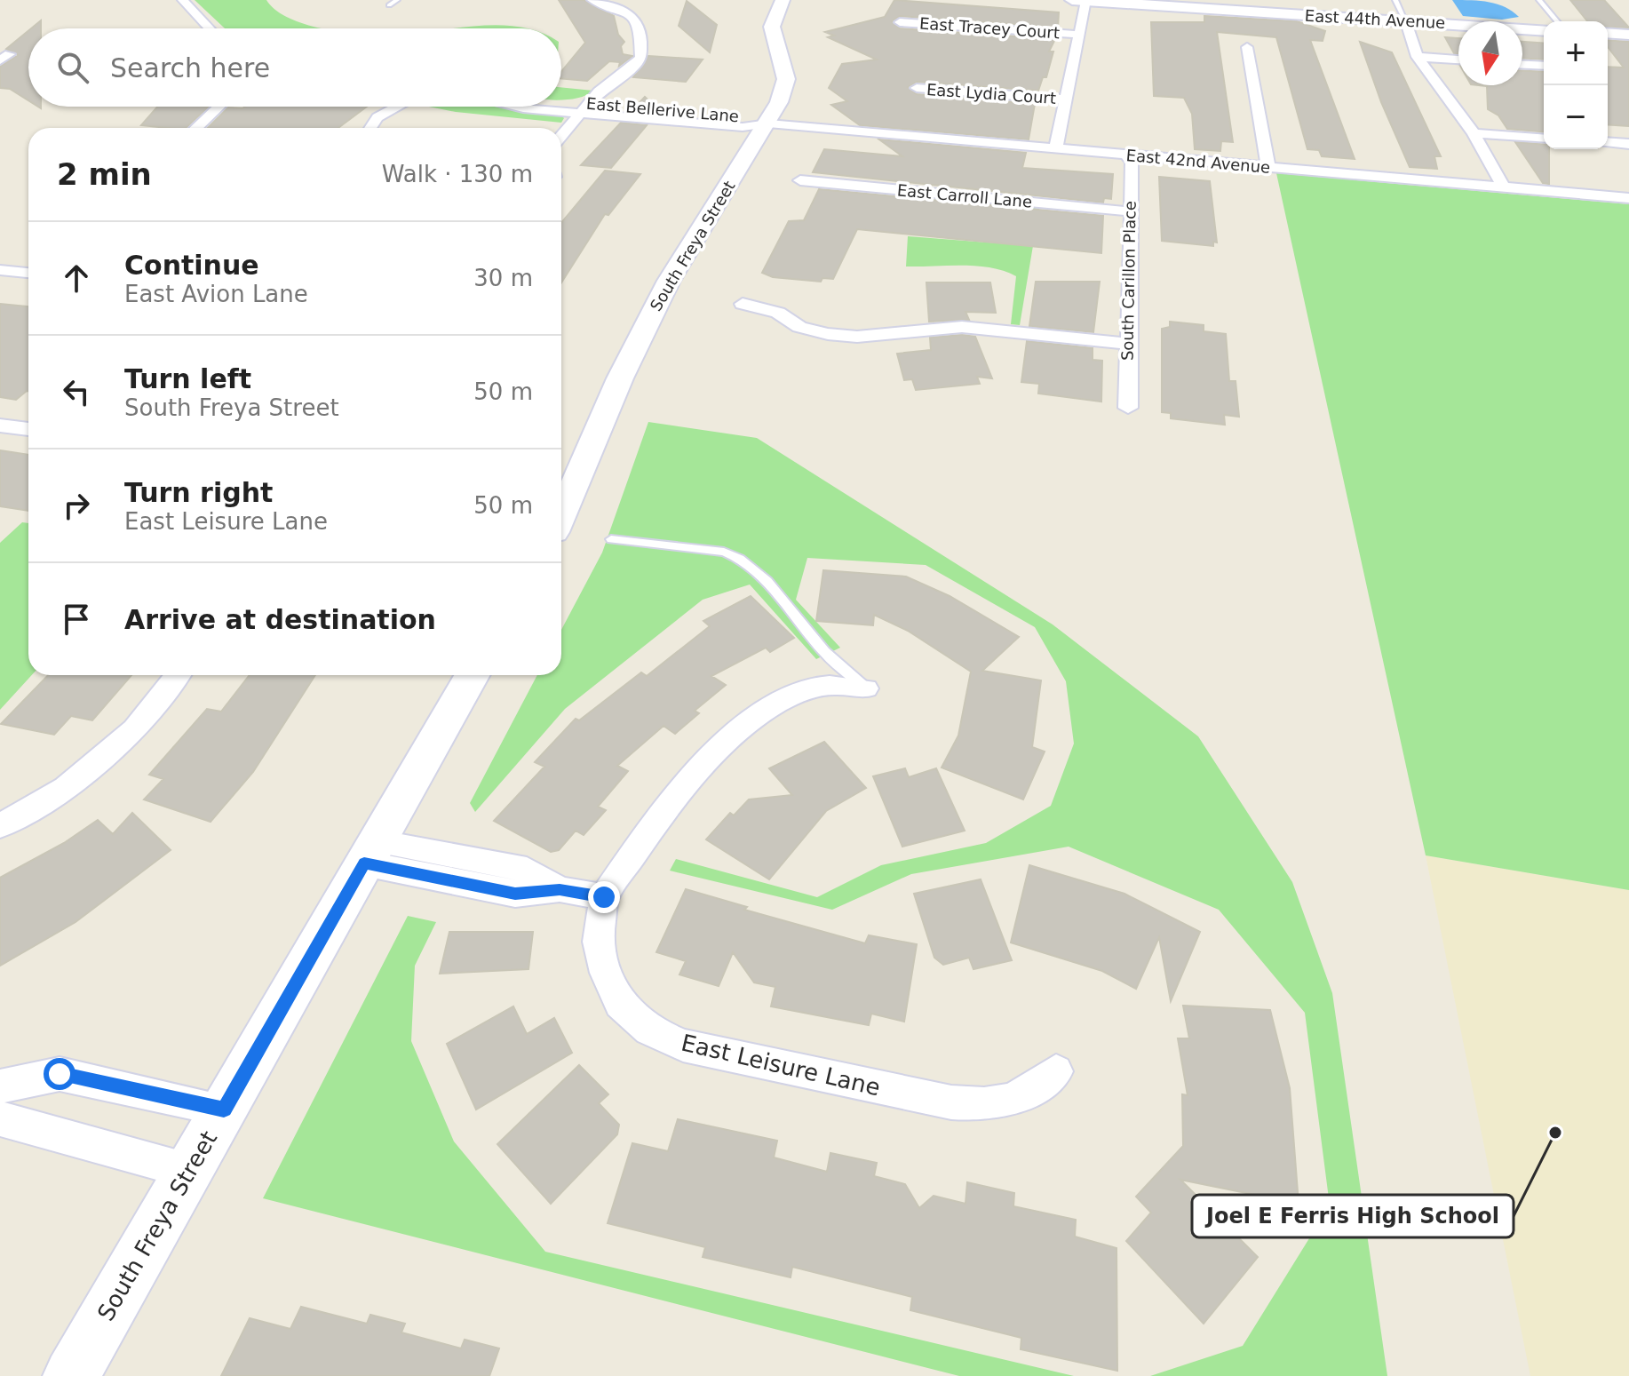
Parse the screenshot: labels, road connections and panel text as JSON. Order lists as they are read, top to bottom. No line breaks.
{"streets":{"main road":["East 44th Avenue","South Freya Street"],"street":["East Tracey Court","East Lydia Court","East Bellerive Lane","East 42nd Avenue","East Carroll Lane","South Carillon Place","East Leisure Lane"]},"crossings":[["East Bellerive Lane","East 42nd Avenue"],["East Bellerive Lane","South Freya Street"],["East 42nd Avenue","South Freya Street"],["East 42nd Avenue","South Carillon Place"],["East Carroll Lane","South Carillon Place"]],"places":["Joel E Ferris High School"],"north":"bottom","page":{"map_buttons":["+","−"],"search":"Search here","heading":["2 min","Walk · 130 m"],"list":[["Continue","East Avion Lane","30 m"],["Turn left","South Freya Street","50 m"],["Turn right","East Leisure Lane","50 m"],"Arrive at destination"]}}
